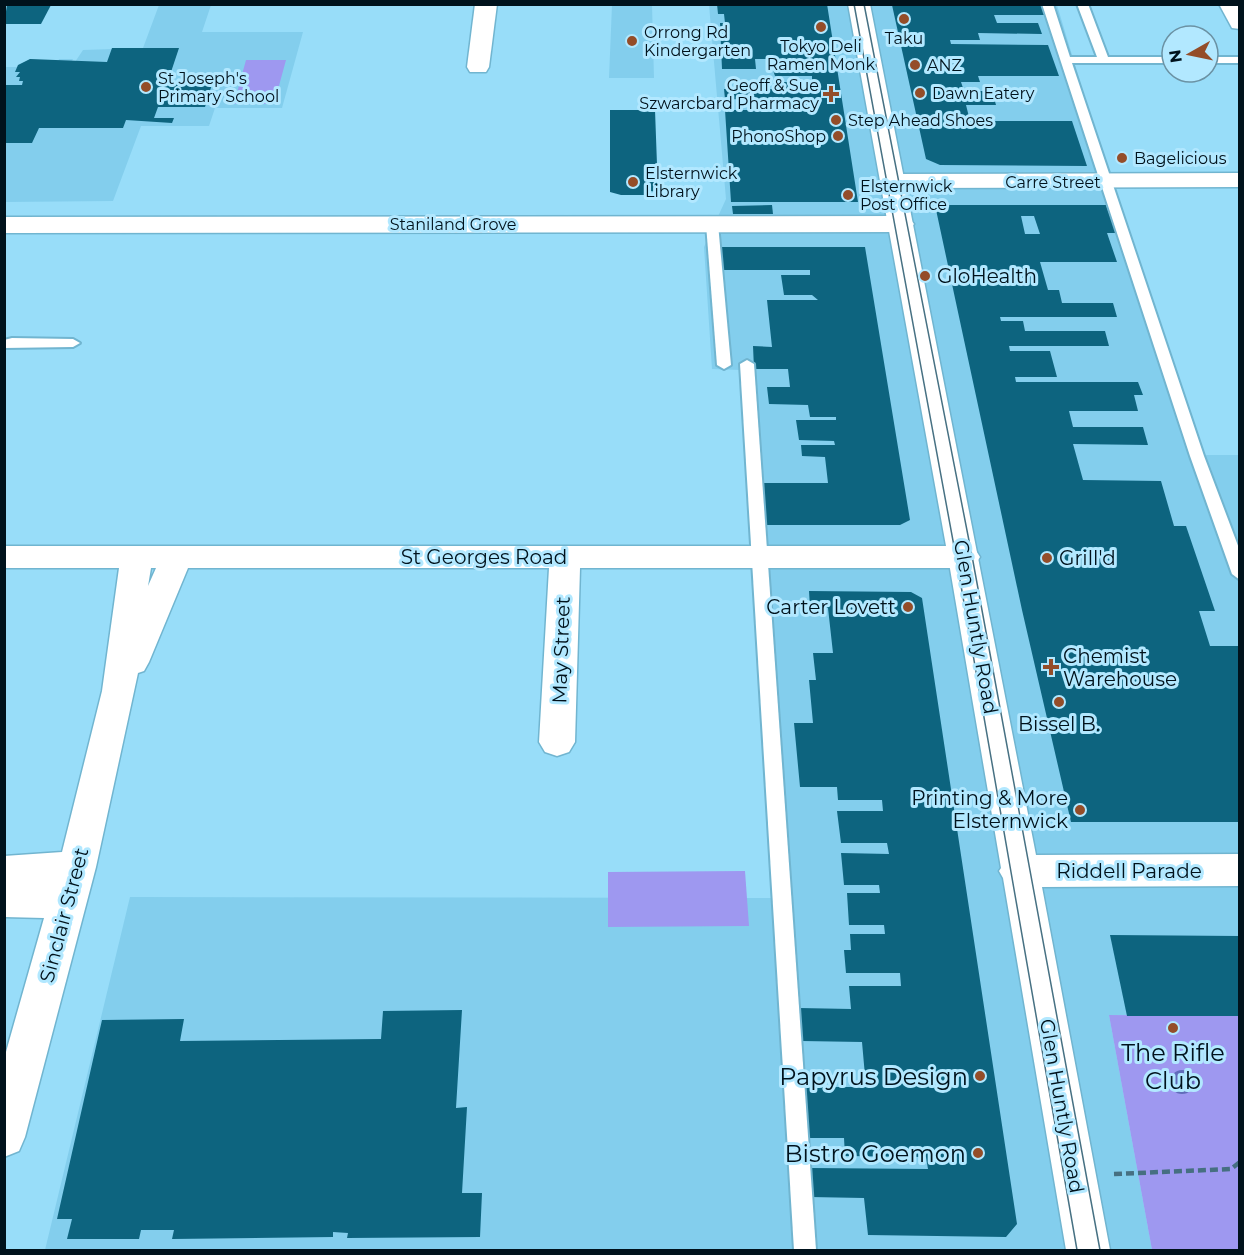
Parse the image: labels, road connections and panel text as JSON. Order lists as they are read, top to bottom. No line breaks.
{"streets":{"street":["Carre Street","Staniland Grove","St Georges Road","Glen Huntly Road","May Street","Riddell Parade","Sinclair Street"]},"crossings":[["Carre Street","Glen Huntly Road"],["Staniland Grove","Glen Huntly Road"],["St Georges Road","Glen Huntly Road"],["St Georges Road","May Street"],["St Georges Road","Sinclair Street"],["Glen Huntly Road","Riddell Parade"]],"places":{"other":["Taku","Tokyo Deli Ramen Monk","Orrong Rd Kindergarten","ANZ","St Joseph's Primary School","Dawn Eatery","Step Ahead Shoes","PhonoShop","Bagelicious","Elsternwick Library","Elsternwick Post Office","GloHealth","Grill'd","Carter Lovett","Bissel B.","Printing & More Elsternwick","The Rifle Club","Papyrus Design","Bistro Goemon"],"health":["Geoff & Sue Szwarcbard Pharmacy","Chemist Warehouse"]},"north":"left"}
